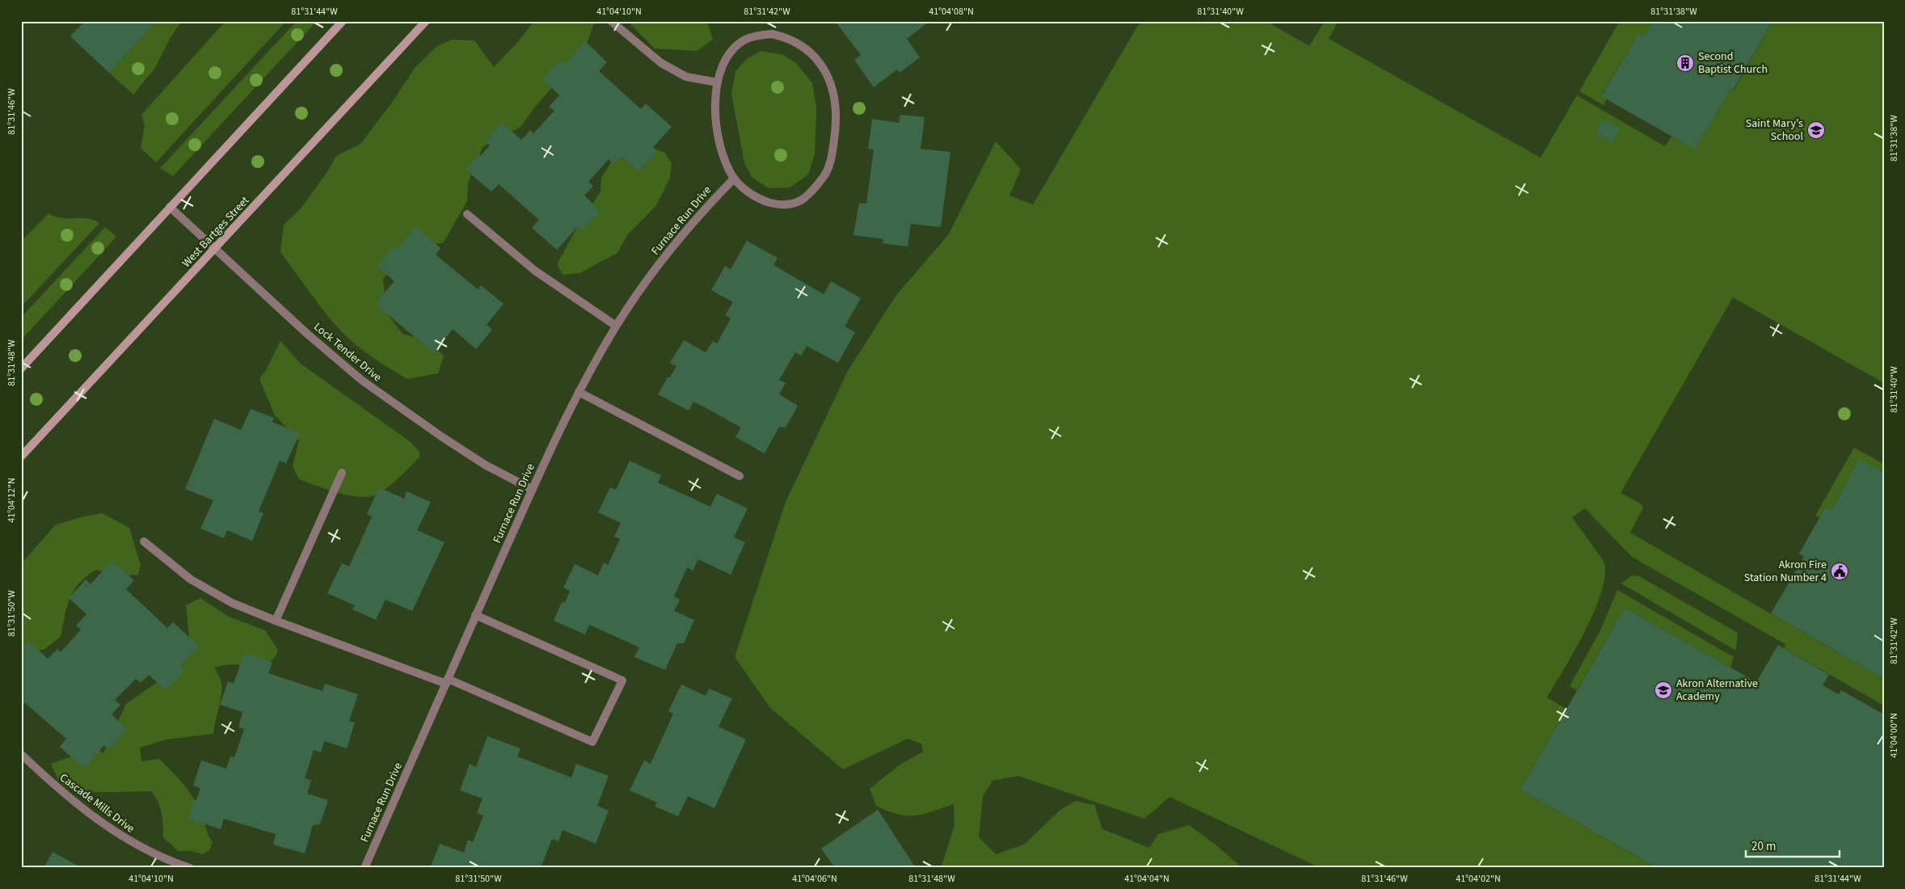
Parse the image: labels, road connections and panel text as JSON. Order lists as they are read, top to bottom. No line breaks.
{"streets":{"main road":["West Bartges Street"],"street":["Furnace Run Drive","Lock Tender Drive","Cascade Mills Drive"]},"crossings":[["Furnace Run Drive","Lock Tender Drive"],["West Bartges Street","Lock Tender Drive"]],"places":{"building":["Second Baptist Church"],"school or university":["Saint Mary's School","Akron Alternative Academy"],"public building":["Akron Fire Station Number 4"]},"scale_bar":"20 m","coordinates":["81°31'44\"W","41°04'10\"N","81°31'42\"W","41°04'08\"N","81°31'40\"W","81°31'38\"W","81°31'46\"W","81°31'48\"W","41°04'12\"N","81°31'50\"W","41°04'00\"N","41°04'06\"N","41°04'04\"N","41°04'02\"N"]}
